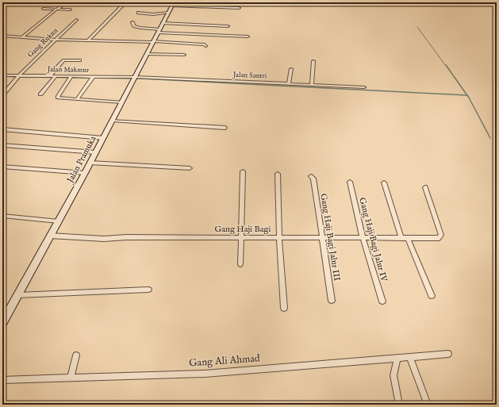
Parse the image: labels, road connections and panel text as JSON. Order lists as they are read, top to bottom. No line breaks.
{"streets":{"street":["Gang Rukun","Jalan Makmur","Jalan Santri","Jalan Pramuka","Gang Haji Bagi","Gang Haji Bagi Jalur III","Gang Haji Bagi Jalur IV","Gang Ali Ahmad"]},"crossings":[["Gang Rukun","Jalan Makmur"],["Jalan Makmur","Jalan Santri"],["Jalan Makmur","Jalan Pramuka"],["Jalan Santri","Jalan Pramuka"],["Jalan Pramuka","Gang Haji Bagi"],["Gang Haji Bagi","Gang Haji Bagi Jalur III"],["Gang Haji Bagi","Gang Haji Bagi Jalur IV"]]}
